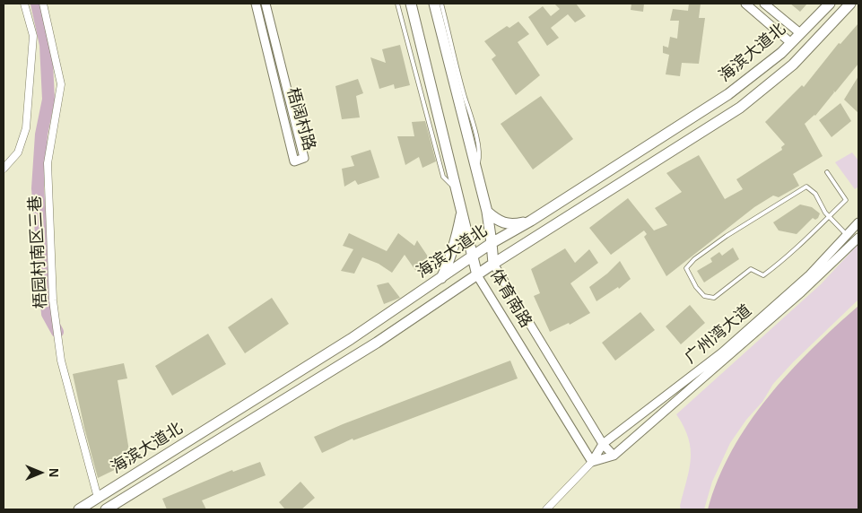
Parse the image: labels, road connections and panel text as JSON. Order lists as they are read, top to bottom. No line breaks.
{"streets":{"main road":["海滨大道北","体育南路"],"street":["梧阔村路","梧园村南区三巷","广州湾大道"]},"crossings":[["海滨大道北","梧园村南区三巷"],["海滨大道北","体育南路"],["体育南路","广州湾大道"]],"north":"right"}
